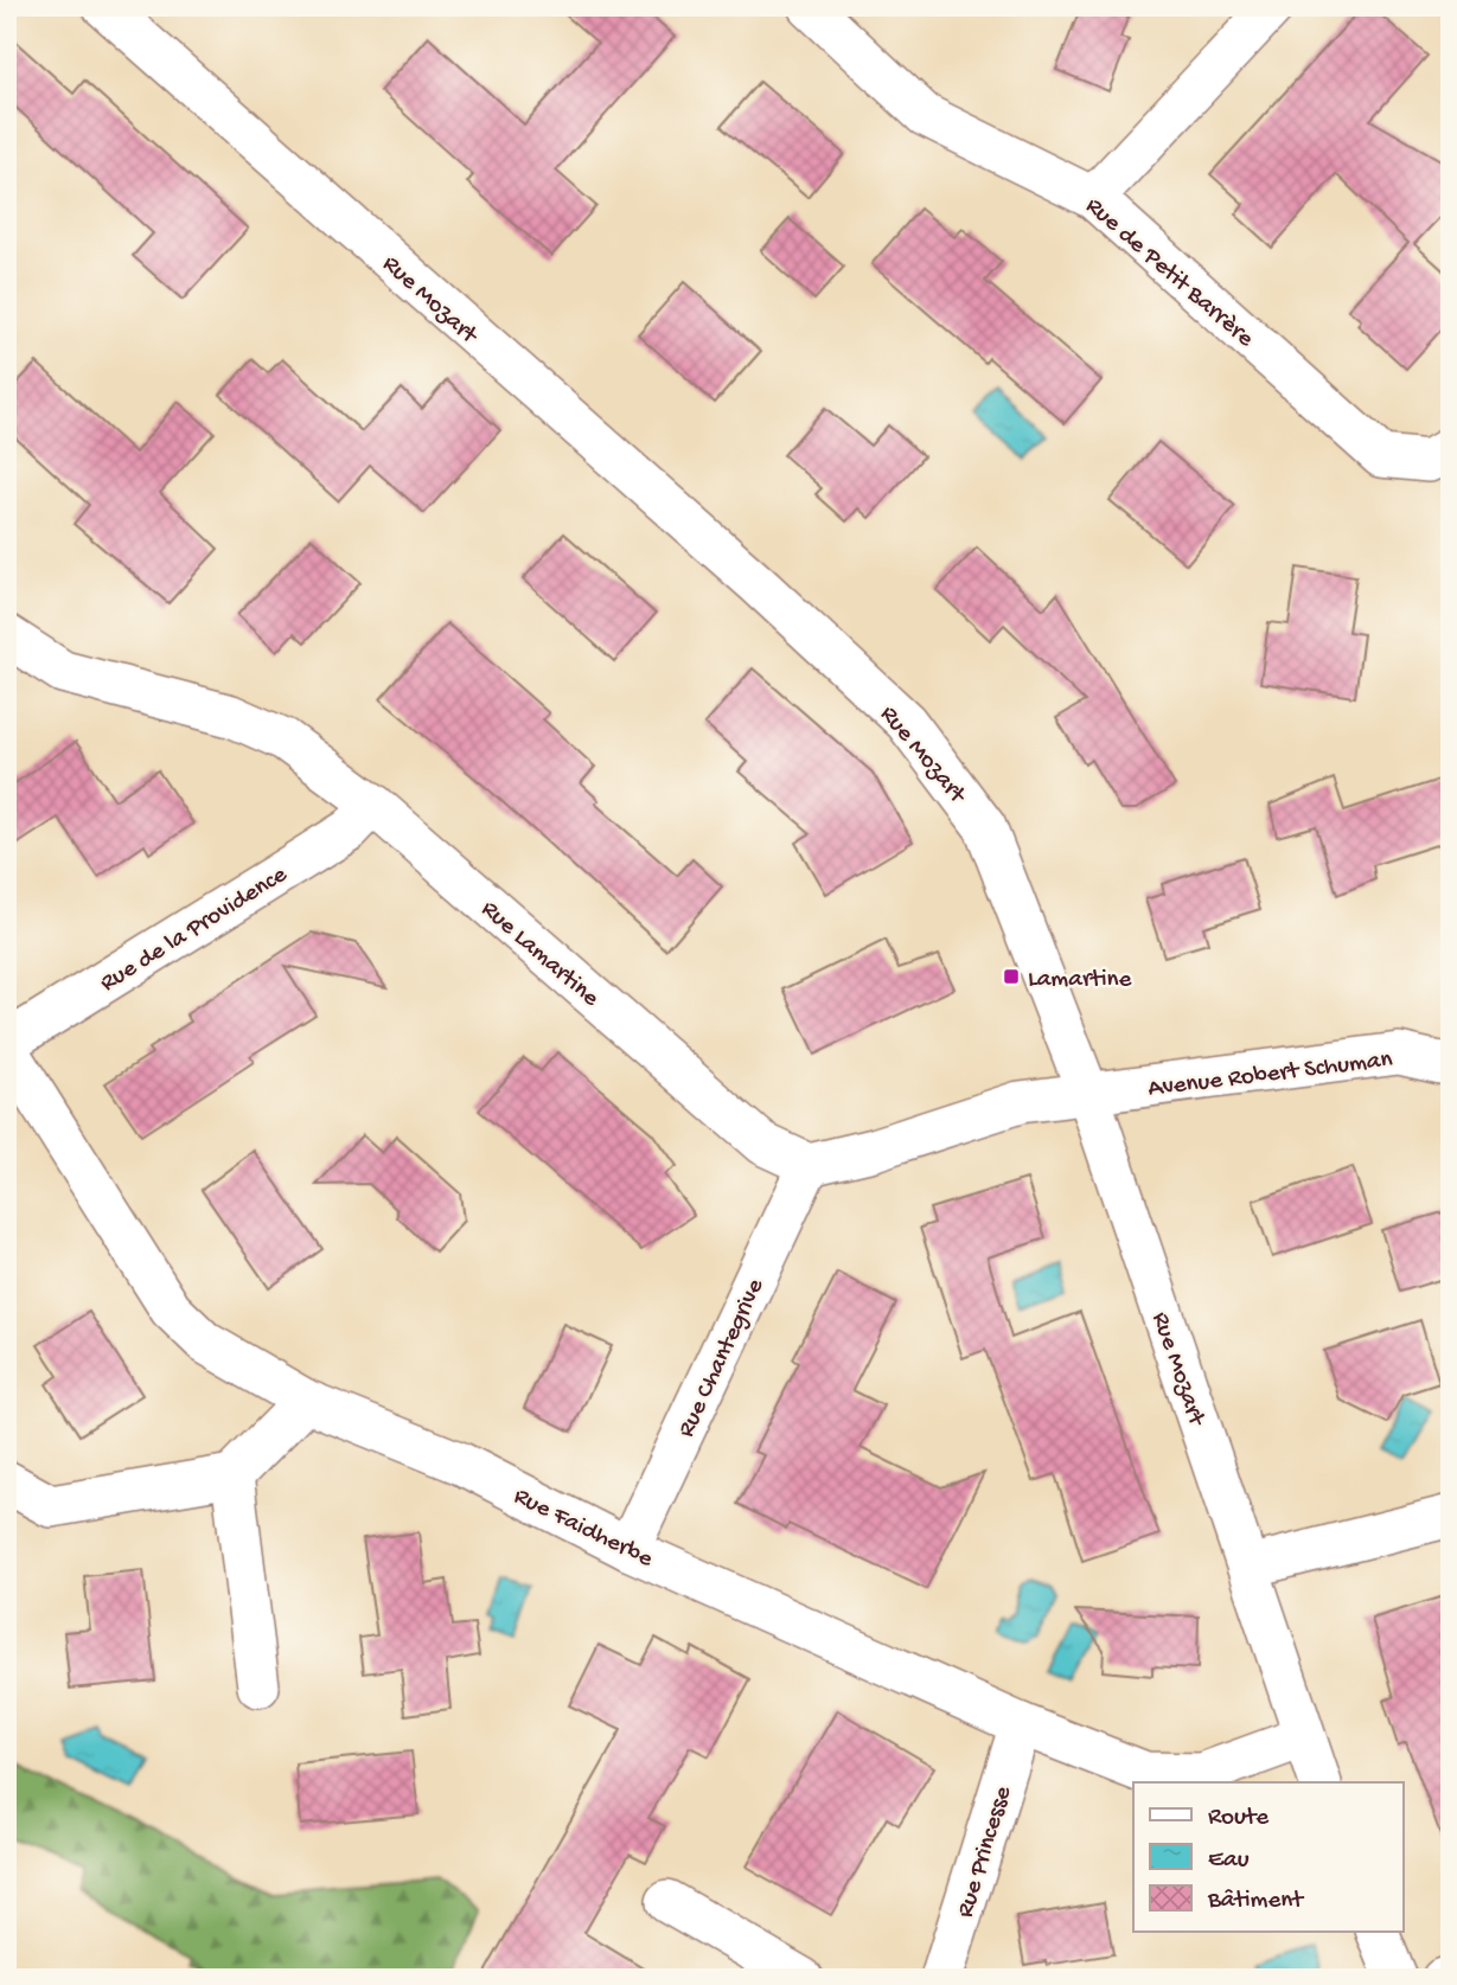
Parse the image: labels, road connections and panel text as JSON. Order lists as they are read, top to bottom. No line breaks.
{"streets":{"street":["Rue de Petit Barrère","Rue Mozart","Rue de la Providence","Rue Lamartine","Avenue Robert Schuman","Rue Chantegrive","Rue Faidherbe","Rue Princesse"]},"crossings":[["Rue Mozart","Avenue Robert Schuman"],["Rue Mozart","Rue Faidherbe"],["Rue de la Providence","Rue Lamartine"],["Rue de la Providence","Rue Faidherbe"],["Rue Lamartine","Rue Chantegrive"],["Rue Chantegrive","Rue Faidherbe"],["Rue Faidherbe","Rue Princesse"]],"places":{"transit":["Lamartine"]},"legend":["Route","Eau","Bâtiment"]}
